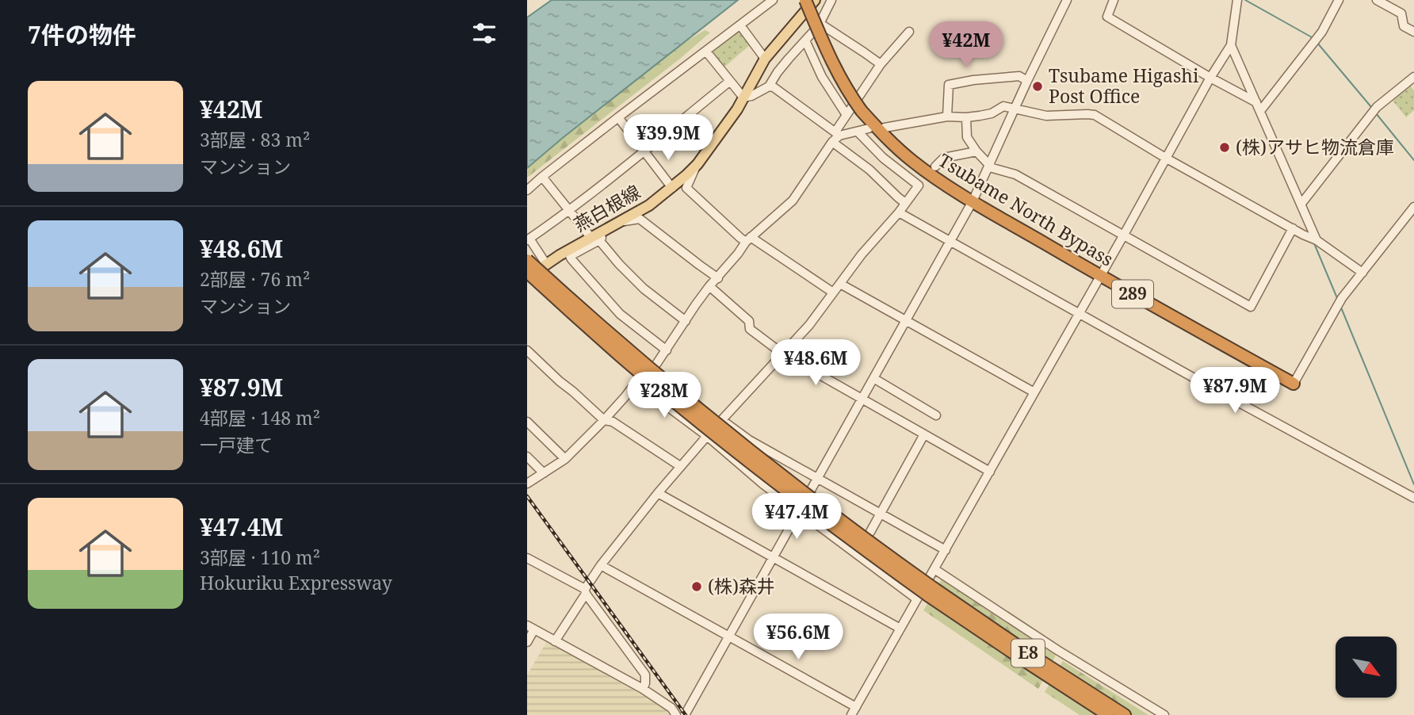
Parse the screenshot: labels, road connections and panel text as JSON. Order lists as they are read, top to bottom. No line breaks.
{"streets":{"highway":["Tsubame North Bypass","289","E8"],"main road":["燕白根線"]},"places":["Tsubame Higashi Post Office","(株)アサヒ物流倉庫","(株)森井"],"north":"bottom right","page":{"heading":"7件の物件","price":["¥42M","¥39.9M","¥48.6M","¥87.9M","¥28M","¥47.4M","¥56.6M"],"list":[{"name":"¥42M","note":"3部屋 · 83 m² · マンション"},{"name":"¥48.6M","note":"2部屋 · 76 m² · マンション"},{"name":"¥87.9M","note":"4部屋 · 148 m² · 一戸建て"},{"name":"¥47.4M","note":"3部屋 · 110 m² · Hokuriku Expressway"}]}}
